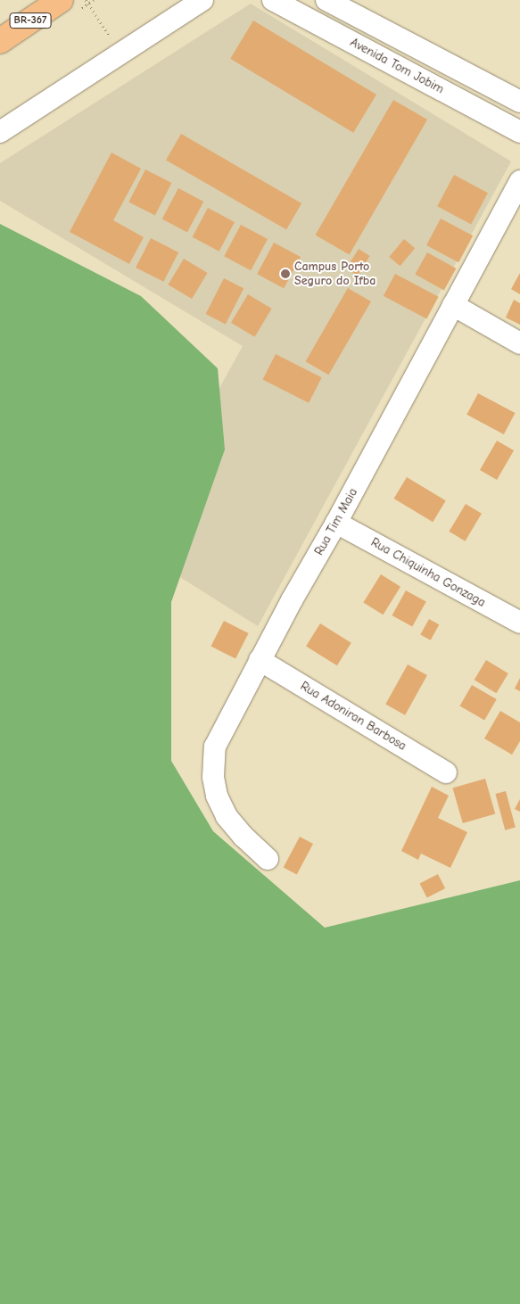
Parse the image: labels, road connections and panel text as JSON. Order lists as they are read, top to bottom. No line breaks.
{"streets":{"main road":["BR-367"],"street":["Avenida Tom Jobim","Rua Tim Maia","Rua Chiquinha Gonzaga","Rua Adoniran Barbosa"]},"crossings":[["Rua Tim Maia","Rua Chiquinha Gonzaga"],["Rua Tim Maia","Rua Adoniran Barbosa"]],"places":["Campus Porto Seguro do Ifba"]}
